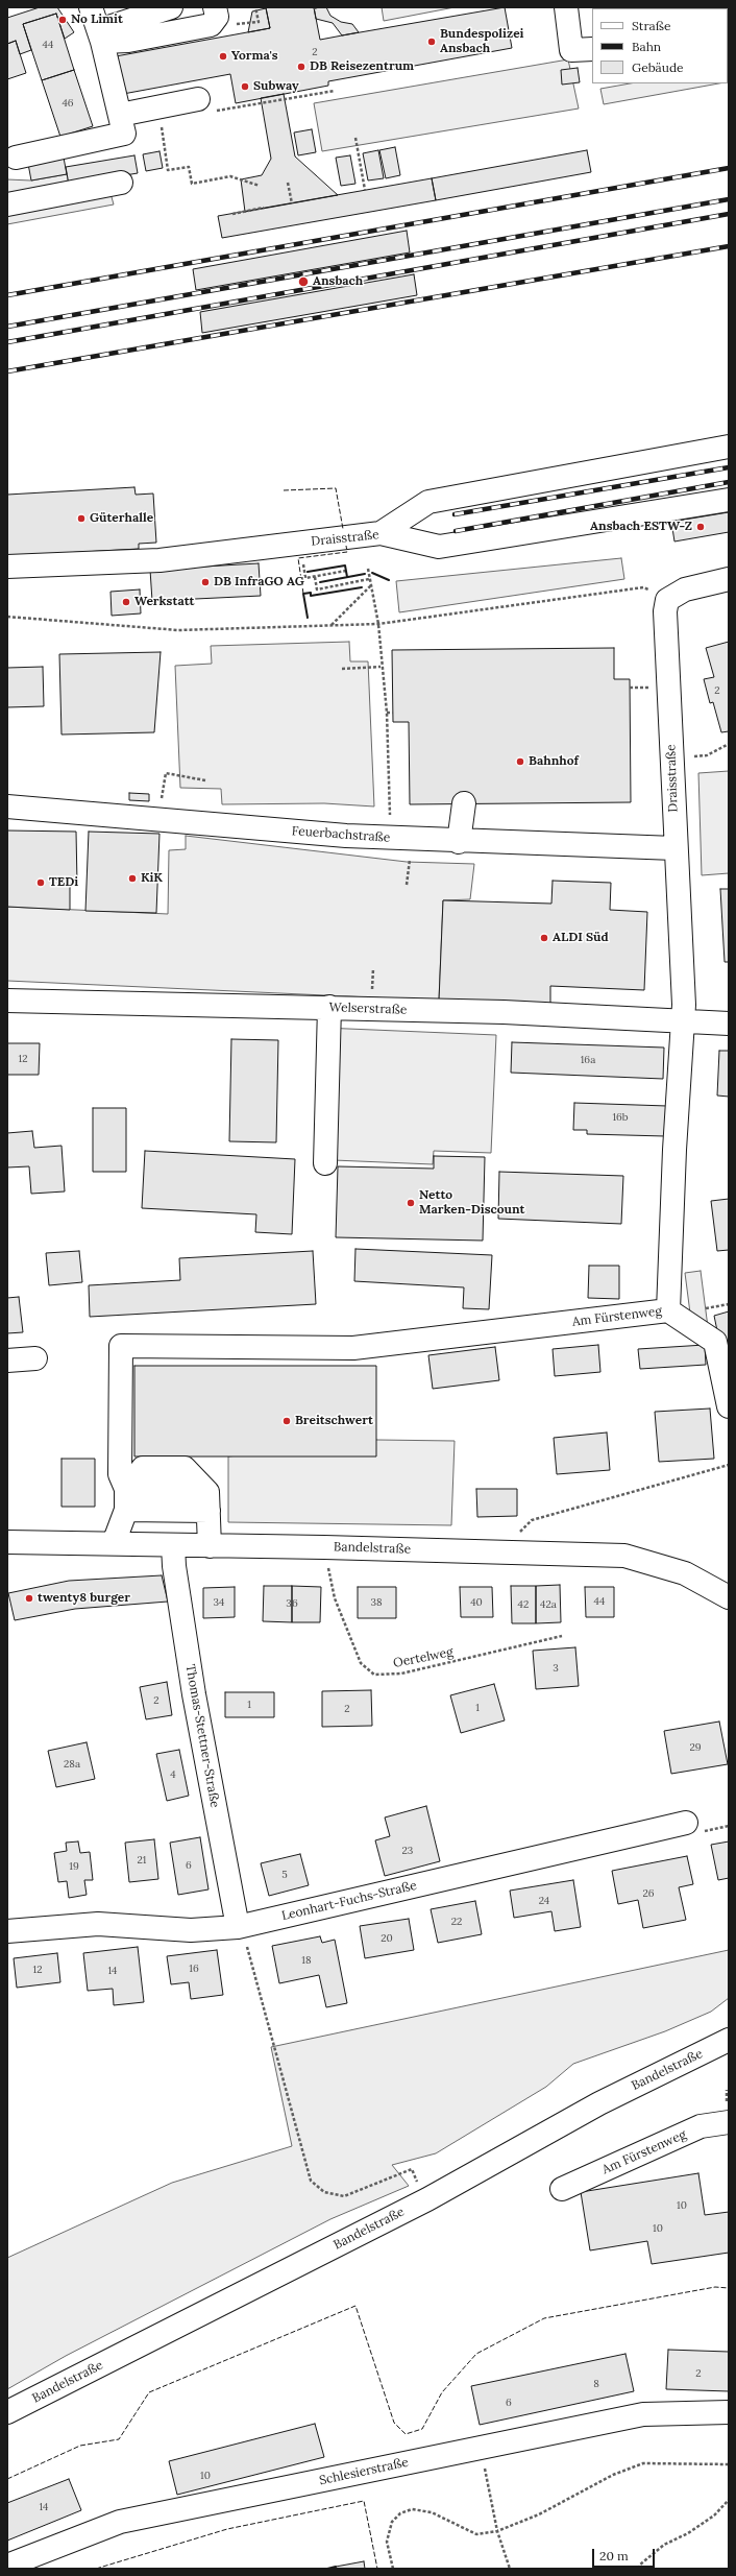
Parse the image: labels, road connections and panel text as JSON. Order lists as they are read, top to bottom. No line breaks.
{"streets":{"street":["Draisstraße","Feuerbachstraße","Welserstraße","Am Fürstenweg","Bandelstraße","Thomas-Stettner-Straße","Leonhart-Fuchs-Straße","Schlesierstraße"],"path":["Oertelweg"]},"crossings":[["Draisstraße","Feuerbachstraße"],["Draisstraße","Welserstraße"],["Draisstraße","Am Fürstenweg"],["Welserstraße","Am Fürstenweg"],["Bandelstraße","Oertelweg"],["Bandelstraße","Thomas-Stettner-Straße"],["Thomas-Stettner-Straße","Leonhart-Fuchs-Straße"]],"places":["No Limit","Bundespolizei Ansbach","Yorma's","DB Reisezentrum","Subway","Ansbach","Güterhalle","Ansbach ESTW-Z","DB InfraGO AG","Werkstatt","Bahnhof","KiK","TEDi","ALDI Süd","Netto Marken-Discount","Breitschwert","twenty8 burger"],"house_numbers":["44","2","46","2","12","16a","16b","44","34","38","40","36","42","42a","3","2","1","1","2","29","28a","4","23","21","6","19","5","26","24","22","20","18","16","12","14","10","10","2","8","6","10","14"],"legend":["Straße","Bahn","Gebäude"],"scale_bar":"20 m"}
